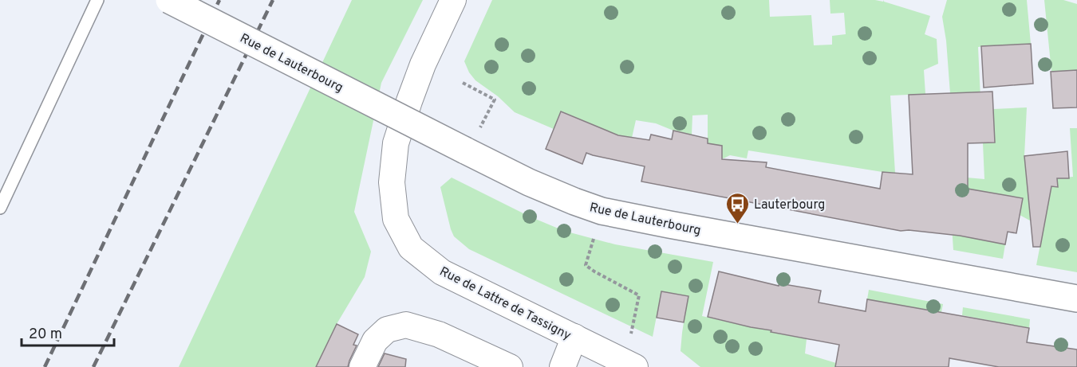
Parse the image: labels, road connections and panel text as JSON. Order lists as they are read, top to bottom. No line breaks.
{"streets":{"street":["Rue de Lauterbourg","Rue de Lattre de Tassigny"]},"places":{"bus stop":["Lauterbourg"]},"scale_bar":"20 m"}
